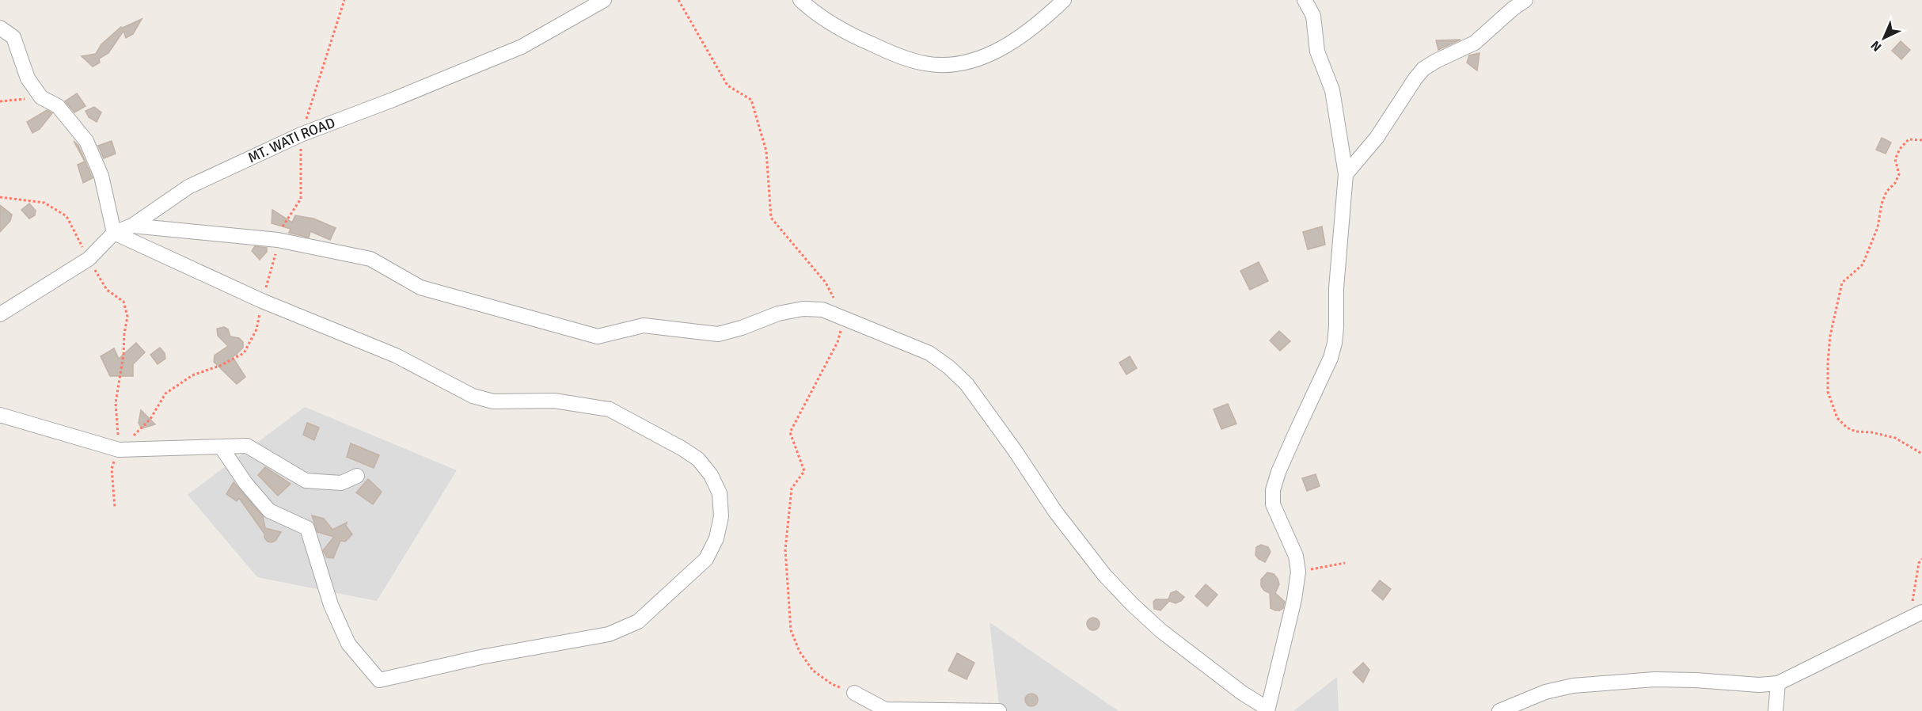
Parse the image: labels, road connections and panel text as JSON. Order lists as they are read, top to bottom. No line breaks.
{"streets":{"street":["MT. WATI ROAD"]},"north":"bottom left"}
